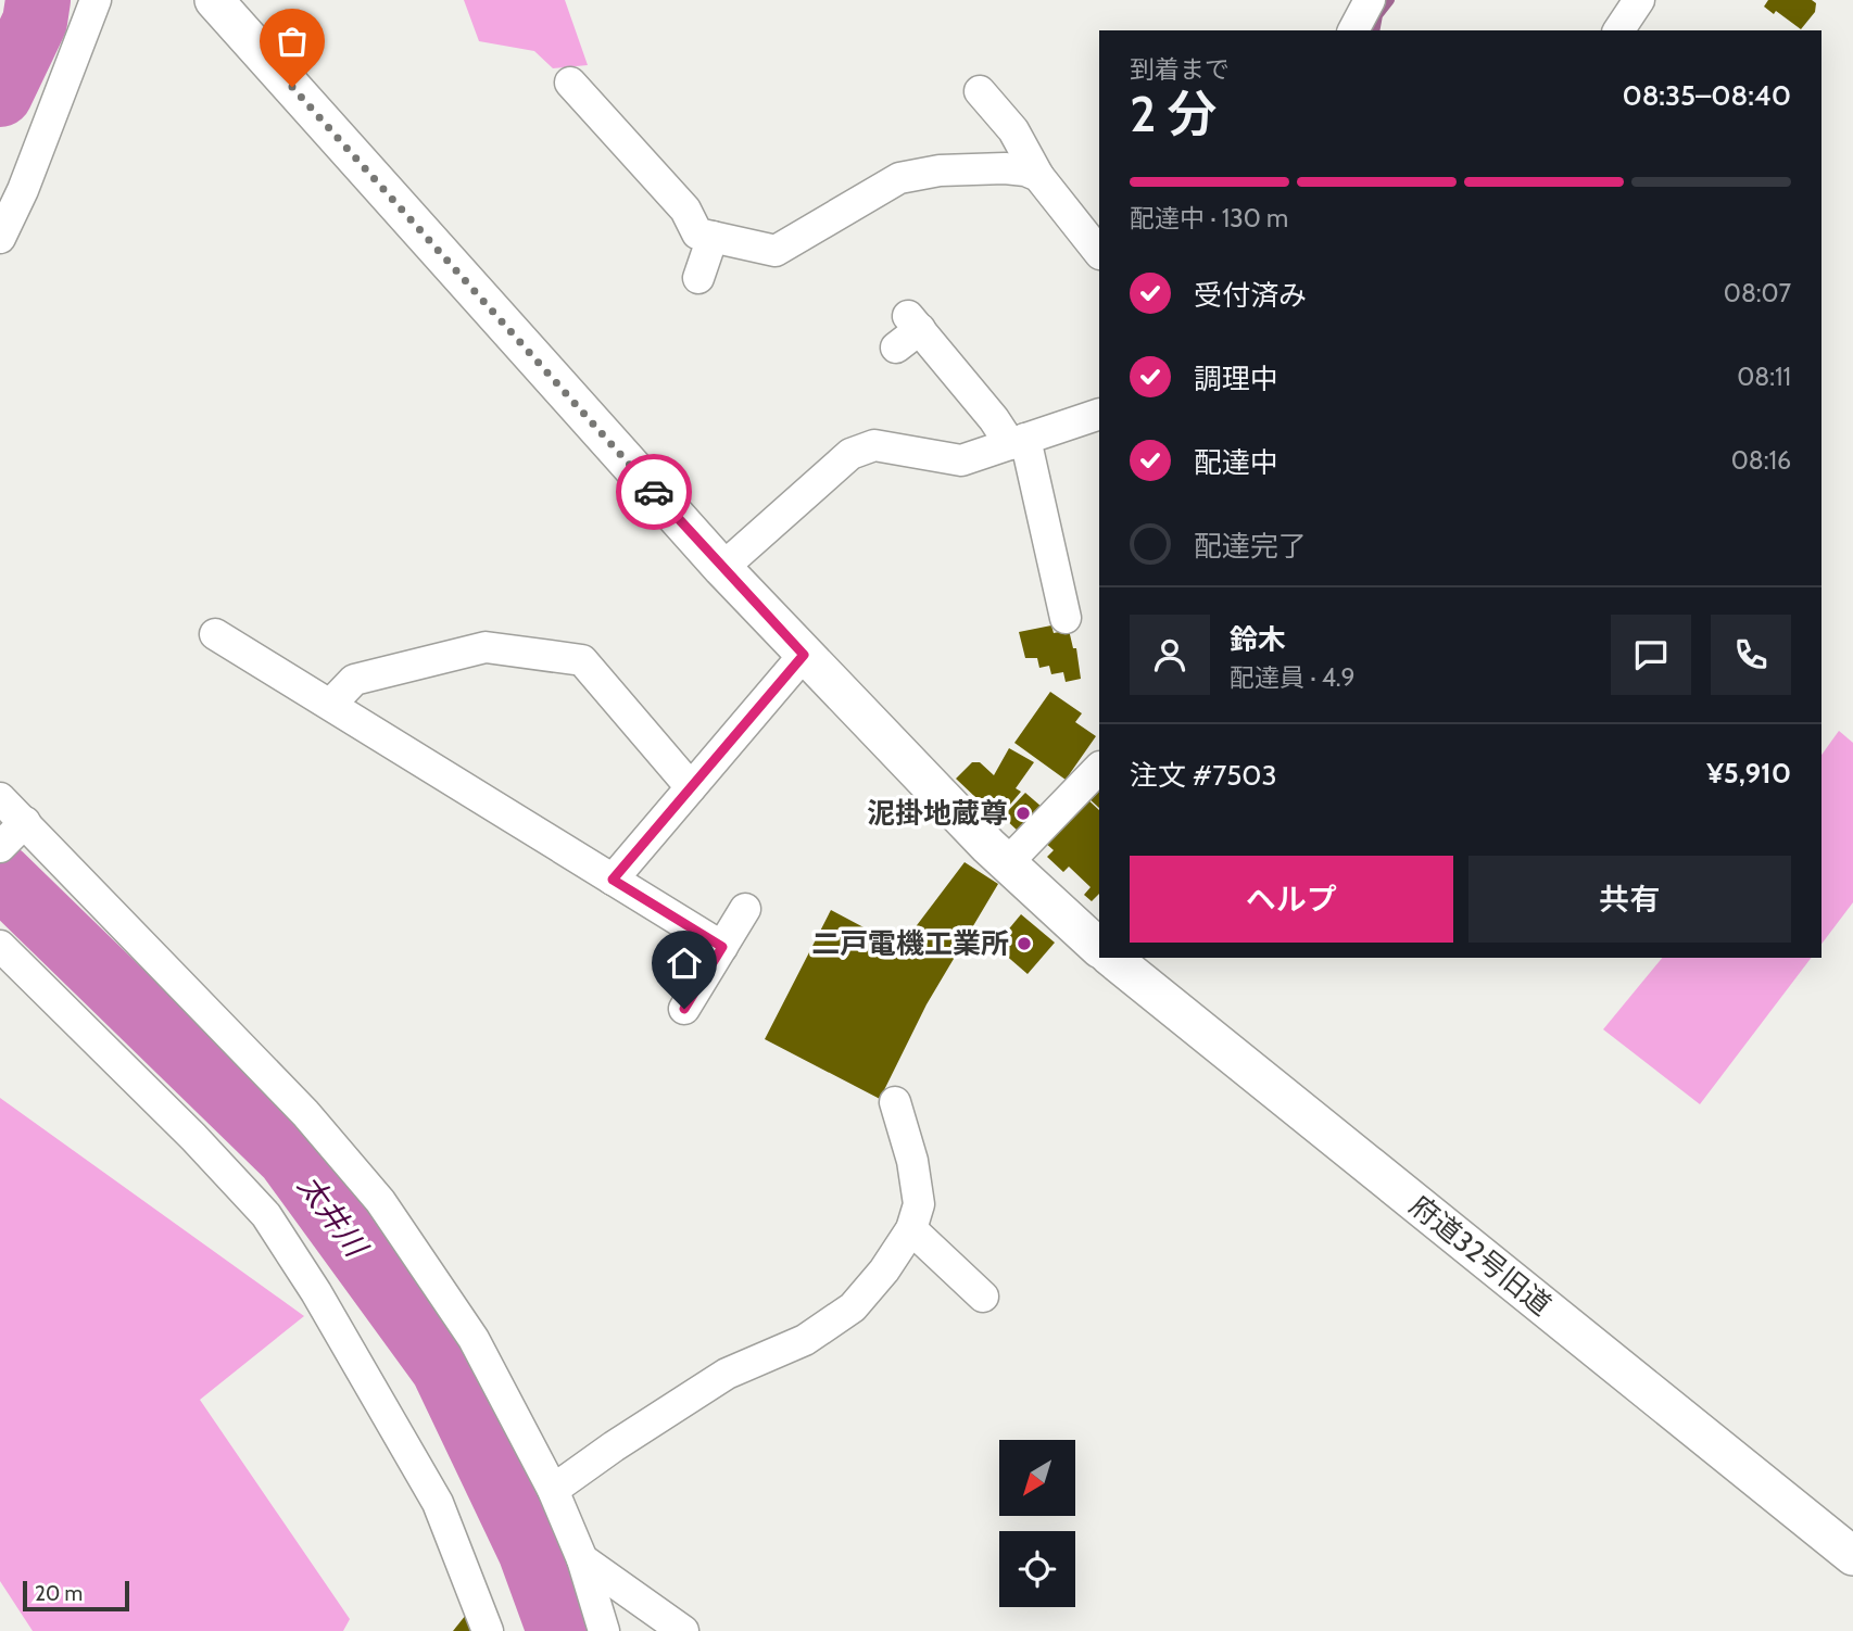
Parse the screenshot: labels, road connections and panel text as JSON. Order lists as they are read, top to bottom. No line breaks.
{"streets":{"street":["府道32号旧道"]},"water":["太井川"],"places":["泥掛地蔵尊","二戸電機工業所"],"scale_bar":"20 m","north":"bottom left","page":{"heading":["2 分","到着まで","08:35–08:40"],"panel":["鈴木","配達員 · 4.9","注文 #7503","¥5,910"],"bar":"配達中 · 130 m","list":[["受付済み","08:07"],["調理中","08:11"],["配達中","08:16"],"配達完了"],"buttons":["ヘルプ","共有"],"scale":"20 m"}}
